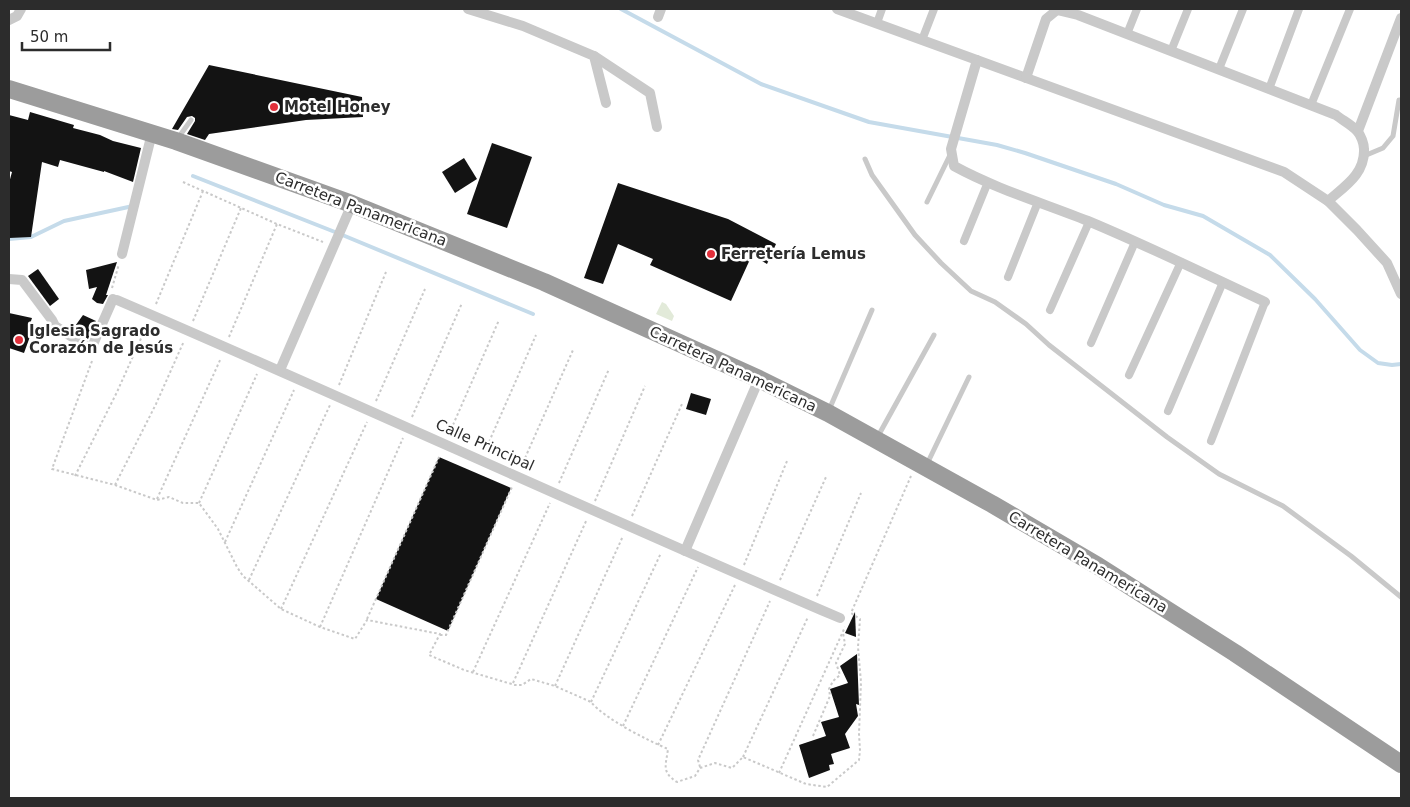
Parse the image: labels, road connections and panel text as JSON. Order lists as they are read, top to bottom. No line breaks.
{"streets":{"highway":["Carretera Panamericana"],"street":["Calle Principal"]},"places":["Motel Honey","Ferretería Lemus","Iglesia Sagrado Corazón de Jesús"],"scale_bar":"50 m"}
